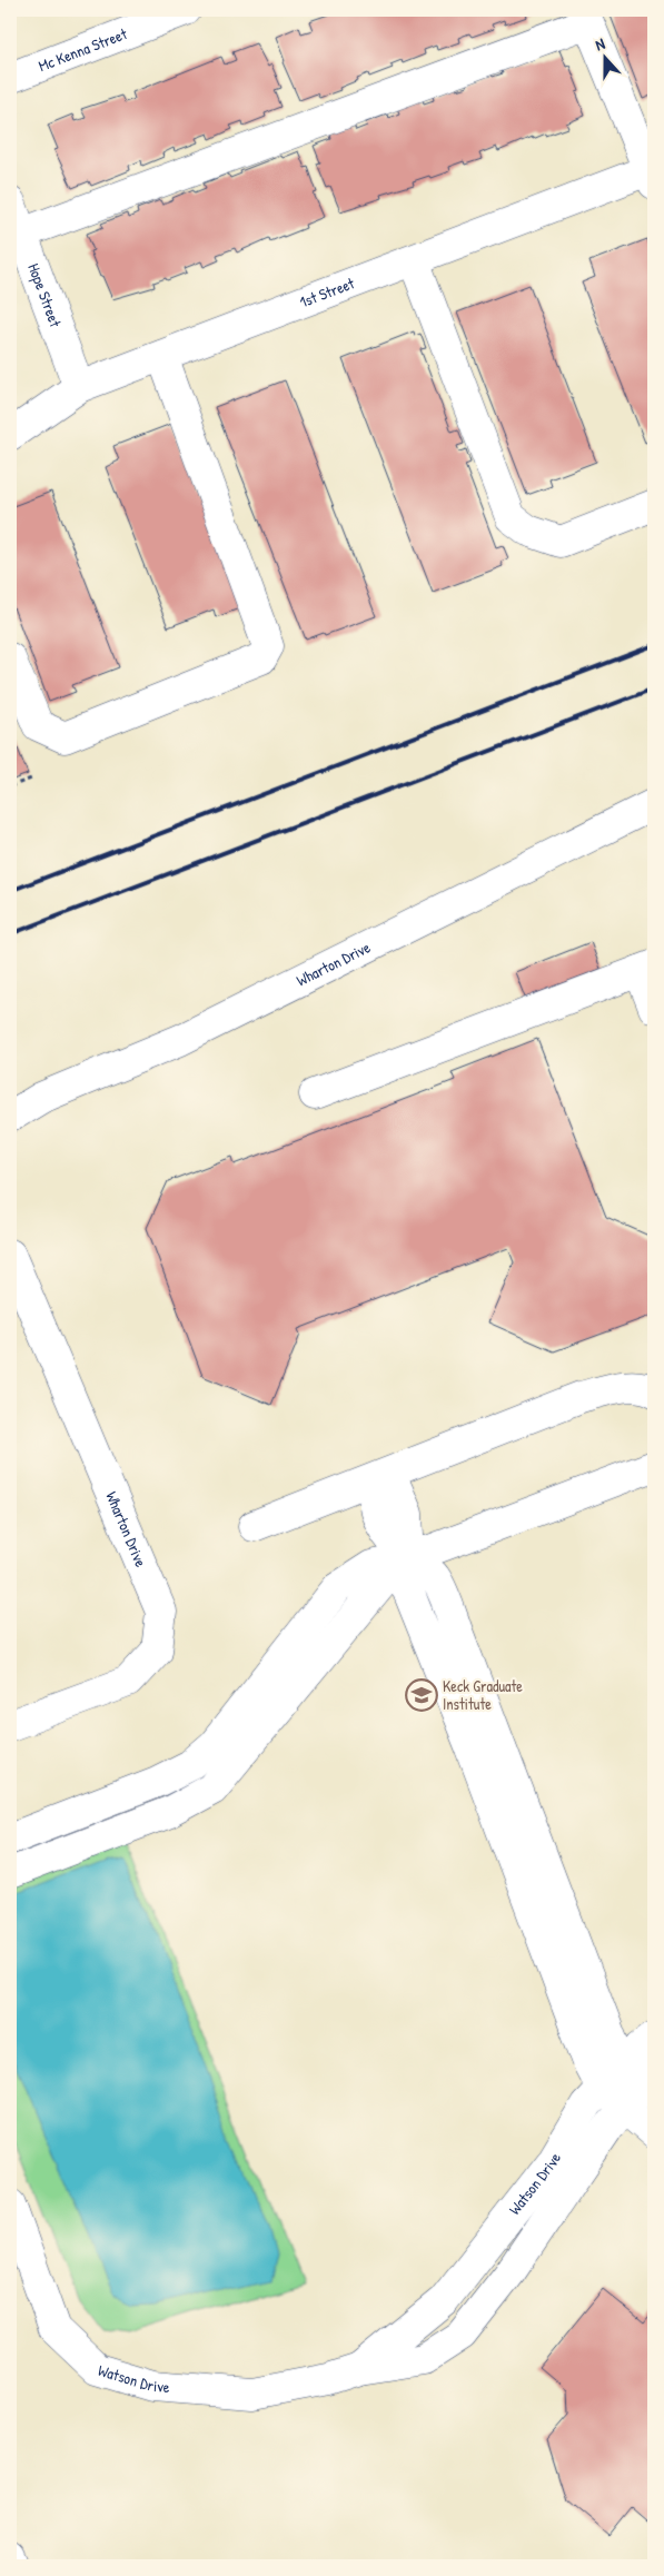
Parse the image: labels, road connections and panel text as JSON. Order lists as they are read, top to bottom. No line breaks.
{"streets":{"street":["Mc Kenna Street","1st Street","Hope Street","Wharton Drive","Watson Drive"]},"crossings":[["1st Street","Hope Street"]],"places":{"school or university":["Keck Graduate Institute"]},"north":"top"}
